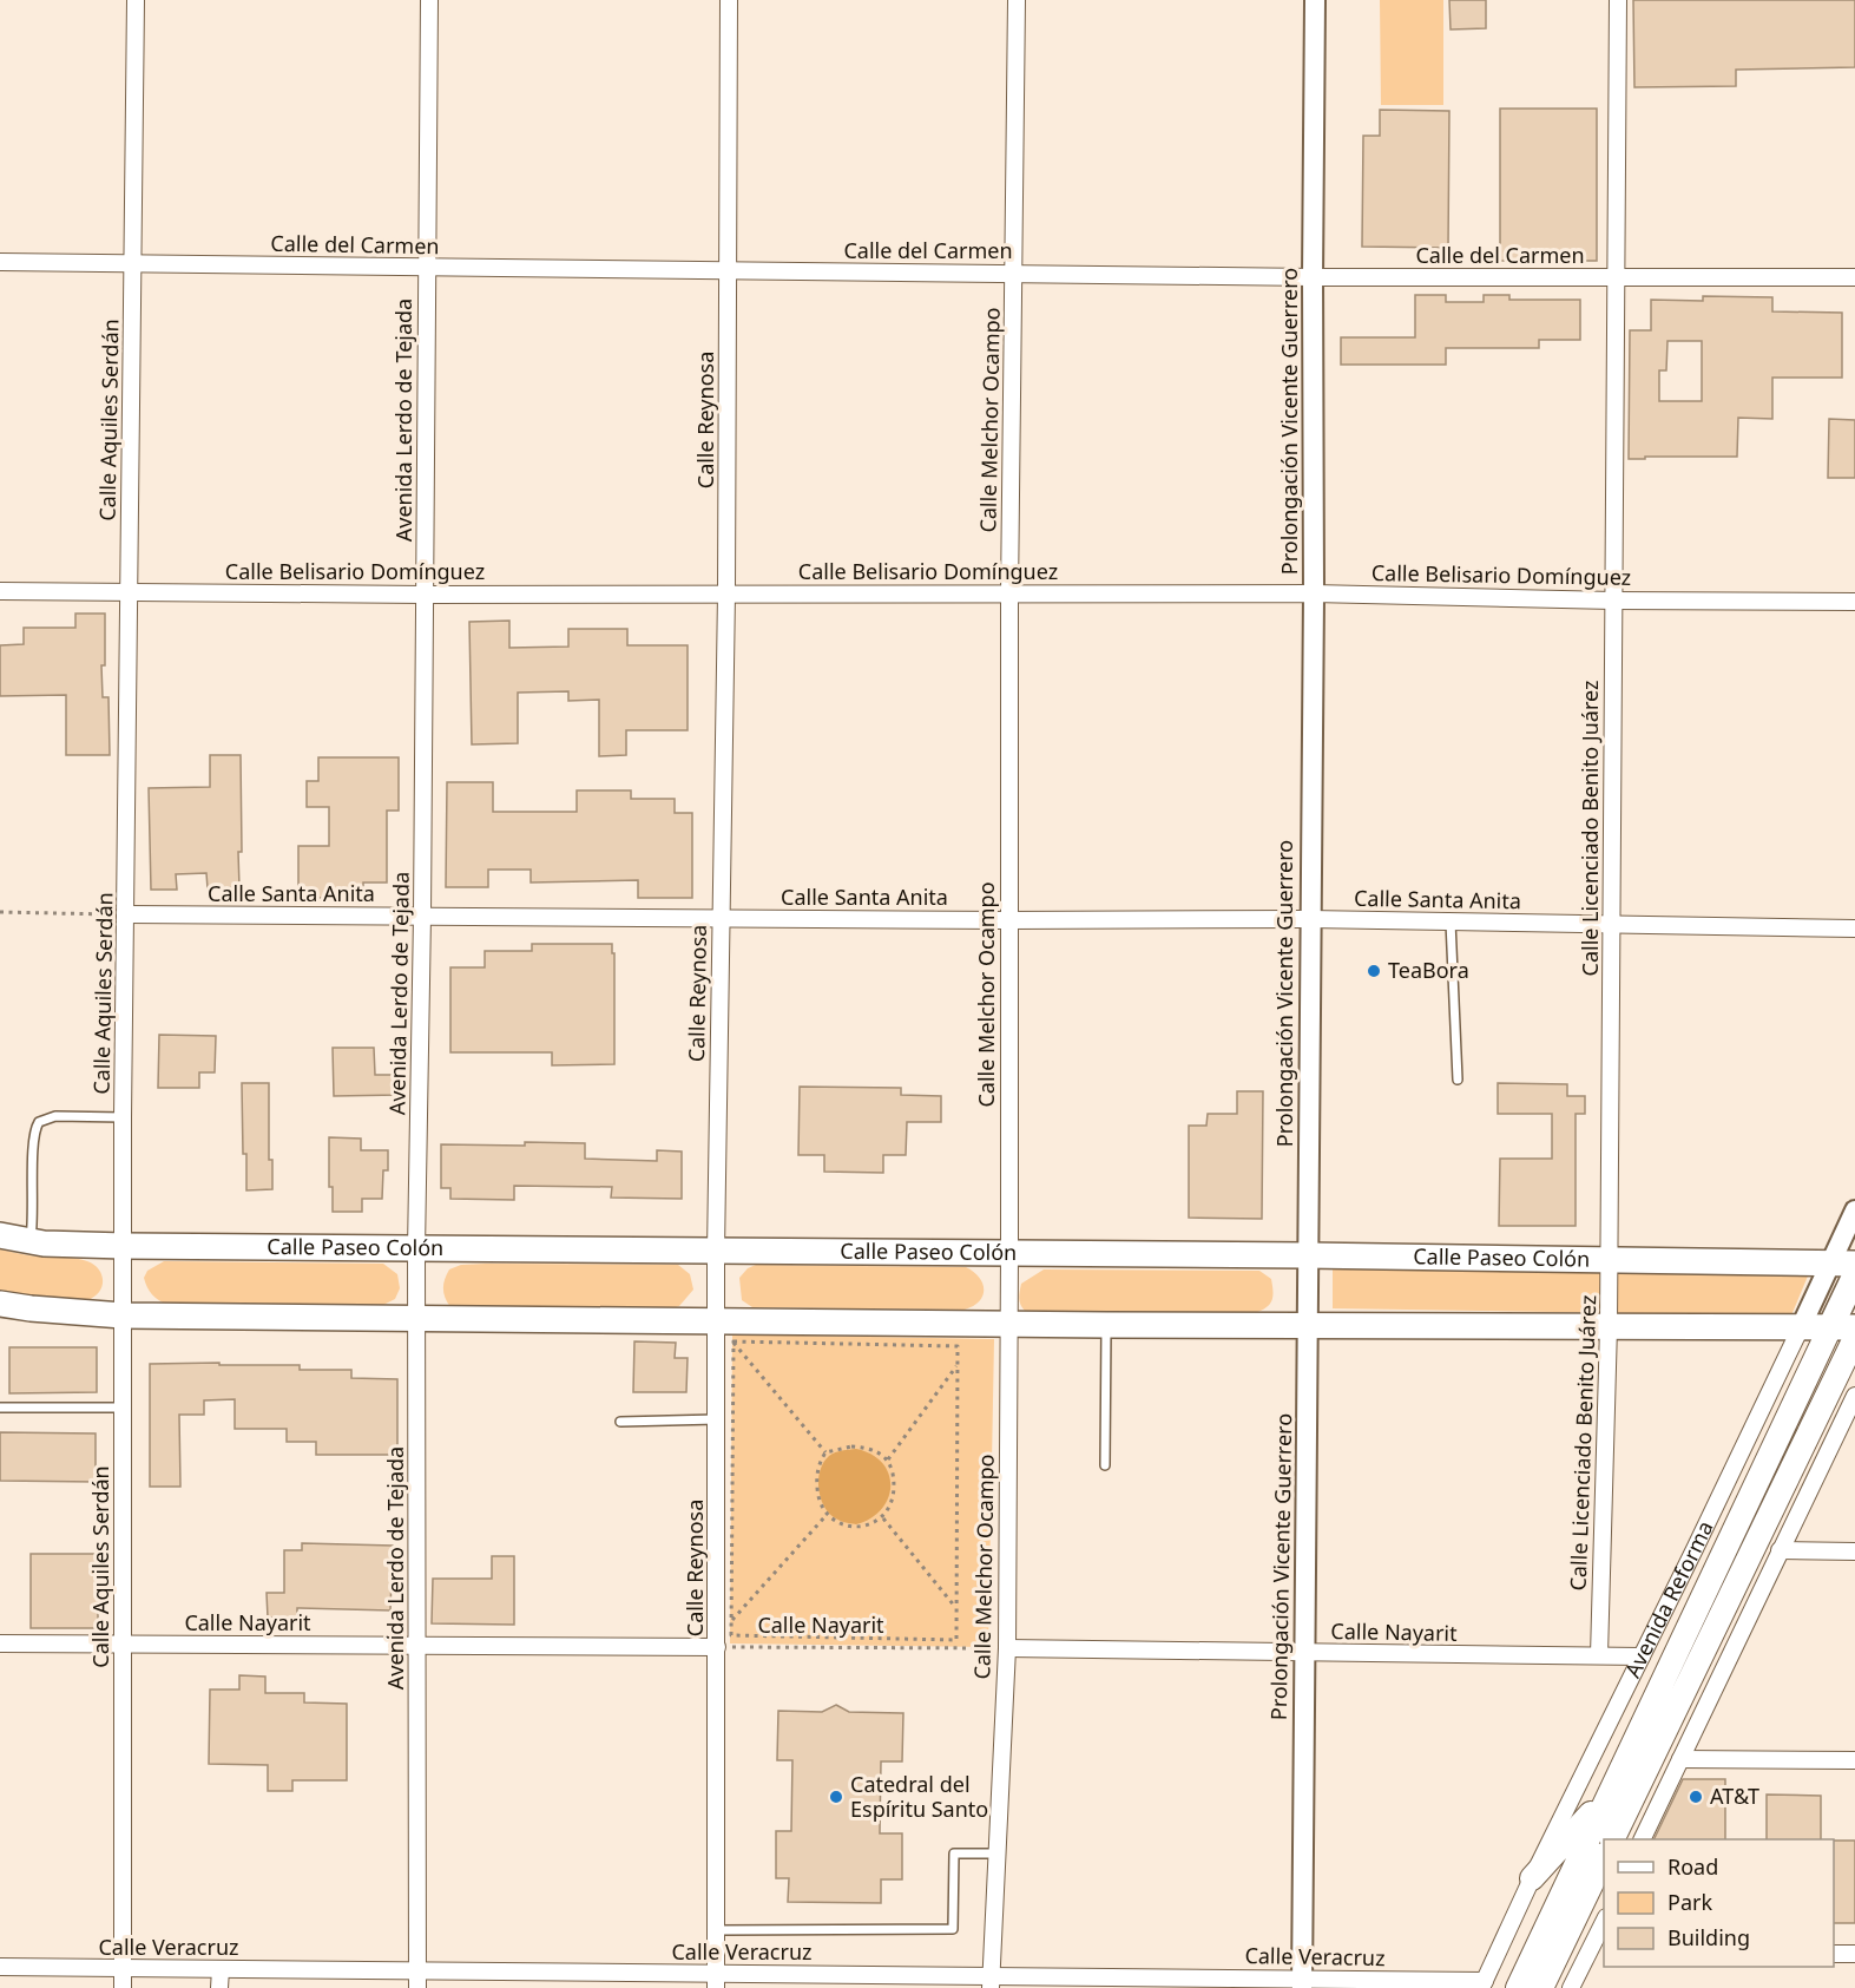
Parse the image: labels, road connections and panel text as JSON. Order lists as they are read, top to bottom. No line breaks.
{"streets":{"main road":["Calle Paseo Colón","Avenida Reforma"],"street":["Calle del Carmen","Calle Aquiles Serdán","Avenida Lerdo de Tejada","Calle Reynosa","Calle Melchor Ocampo","Prolongación Vicente Guerrero","Calle Belisario Domínguez","Calle Licenciado Benito Juárez","Calle Santa Anita","Calle Nayarit","Calle Veracruz"]},"crossings":[["Calle del Carmen","Calle Aquiles Serdán"],["Calle del Carmen","Avenida Lerdo de Tejada"],["Calle del Carmen","Calle Reynosa"],["Calle del Carmen","Calle Melchor Ocampo"],["Calle del Carmen","Prolongación Vicente Guerrero"],["Calle del Carmen","Calle Licenciado Benito Juárez"],["Calle Aquiles Serdán","Calle Belisario Domínguez"],["Calle Aquiles Serdán","Calle Santa Anita"],["Calle Aquiles Serdán","Calle Paseo Colón"],["Calle Aquiles Serdán","Calle Nayarit"],["Calle Aquiles Serdán","Calle Veracruz"],["Avenida Lerdo de Tejada","Calle Belisario Domínguez"],["Avenida Lerdo de Tejada","Calle Santa Anita"],["Avenida Lerdo de Tejada","Calle Paseo Colón"],["Avenida Lerdo de Tejada","Calle Nayarit"],["Avenida Lerdo de Tejada","Calle Veracruz"],["Calle Reynosa","Calle Belisario Domínguez"],["Calle Reynosa","Calle Santa Anita"],["Calle Reynosa","Calle Paseo Colón"],["Calle Reynosa","Calle Nayarit"],["Calle Reynosa","Calle Veracruz"],["Calle Melchor Ocampo","Calle Belisario Domínguez"],["Calle Melchor Ocampo","Calle Santa Anita"],["Calle Melchor Ocampo","Calle Paseo Colón"],["Calle Melchor Ocampo","Calle Nayarit"],["Calle Melchor Ocampo","Calle Veracruz"],["Prolongación Vicente Guerrero","Calle Belisario Domínguez"],["Prolongación Vicente Guerrero","Calle Santa Anita"],["Prolongación Vicente Guerrero","Calle Paseo Colón"],["Prolongación Vicente Guerrero","Calle Nayarit"],["Prolongación Vicente Guerrero","Calle Veracruz"],["Calle Belisario Domínguez","Calle Licenciado Benito Juárez"],["Calle Licenciado Benito Juárez","Calle Santa Anita"],["Calle Licenciado Benito Juárez","Calle Paseo Colón"],["Calle Licenciado Benito Juárez","Calle Nayarit"],["Calle Paseo Colón","Avenida Reforma"],["Avenida Reforma","Calle Nayarit"],["Avenida Reforma","Calle Veracruz"]],"places":["TeaBora","Catedral del Espíritu Santo","AT&T"],"legend":["Road","Park","Building"]}
